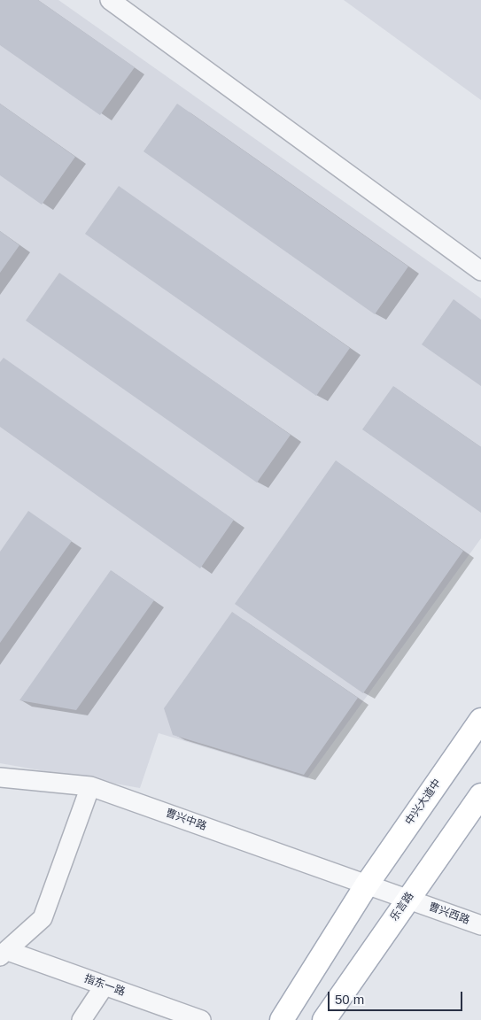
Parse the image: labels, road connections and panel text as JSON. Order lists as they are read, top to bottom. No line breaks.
{"streets":{"main road":["中兴大道中","乐言路"],"street":["曹兴中路","曹兴西路","指东一路"]},"crossings":[["中兴大道中","曹兴中路"],["中兴大道中","曹兴西路"],["曹兴中路","曹兴西路"],["乐言路","曹兴西路"]],"scale_bar":"50 m"}
